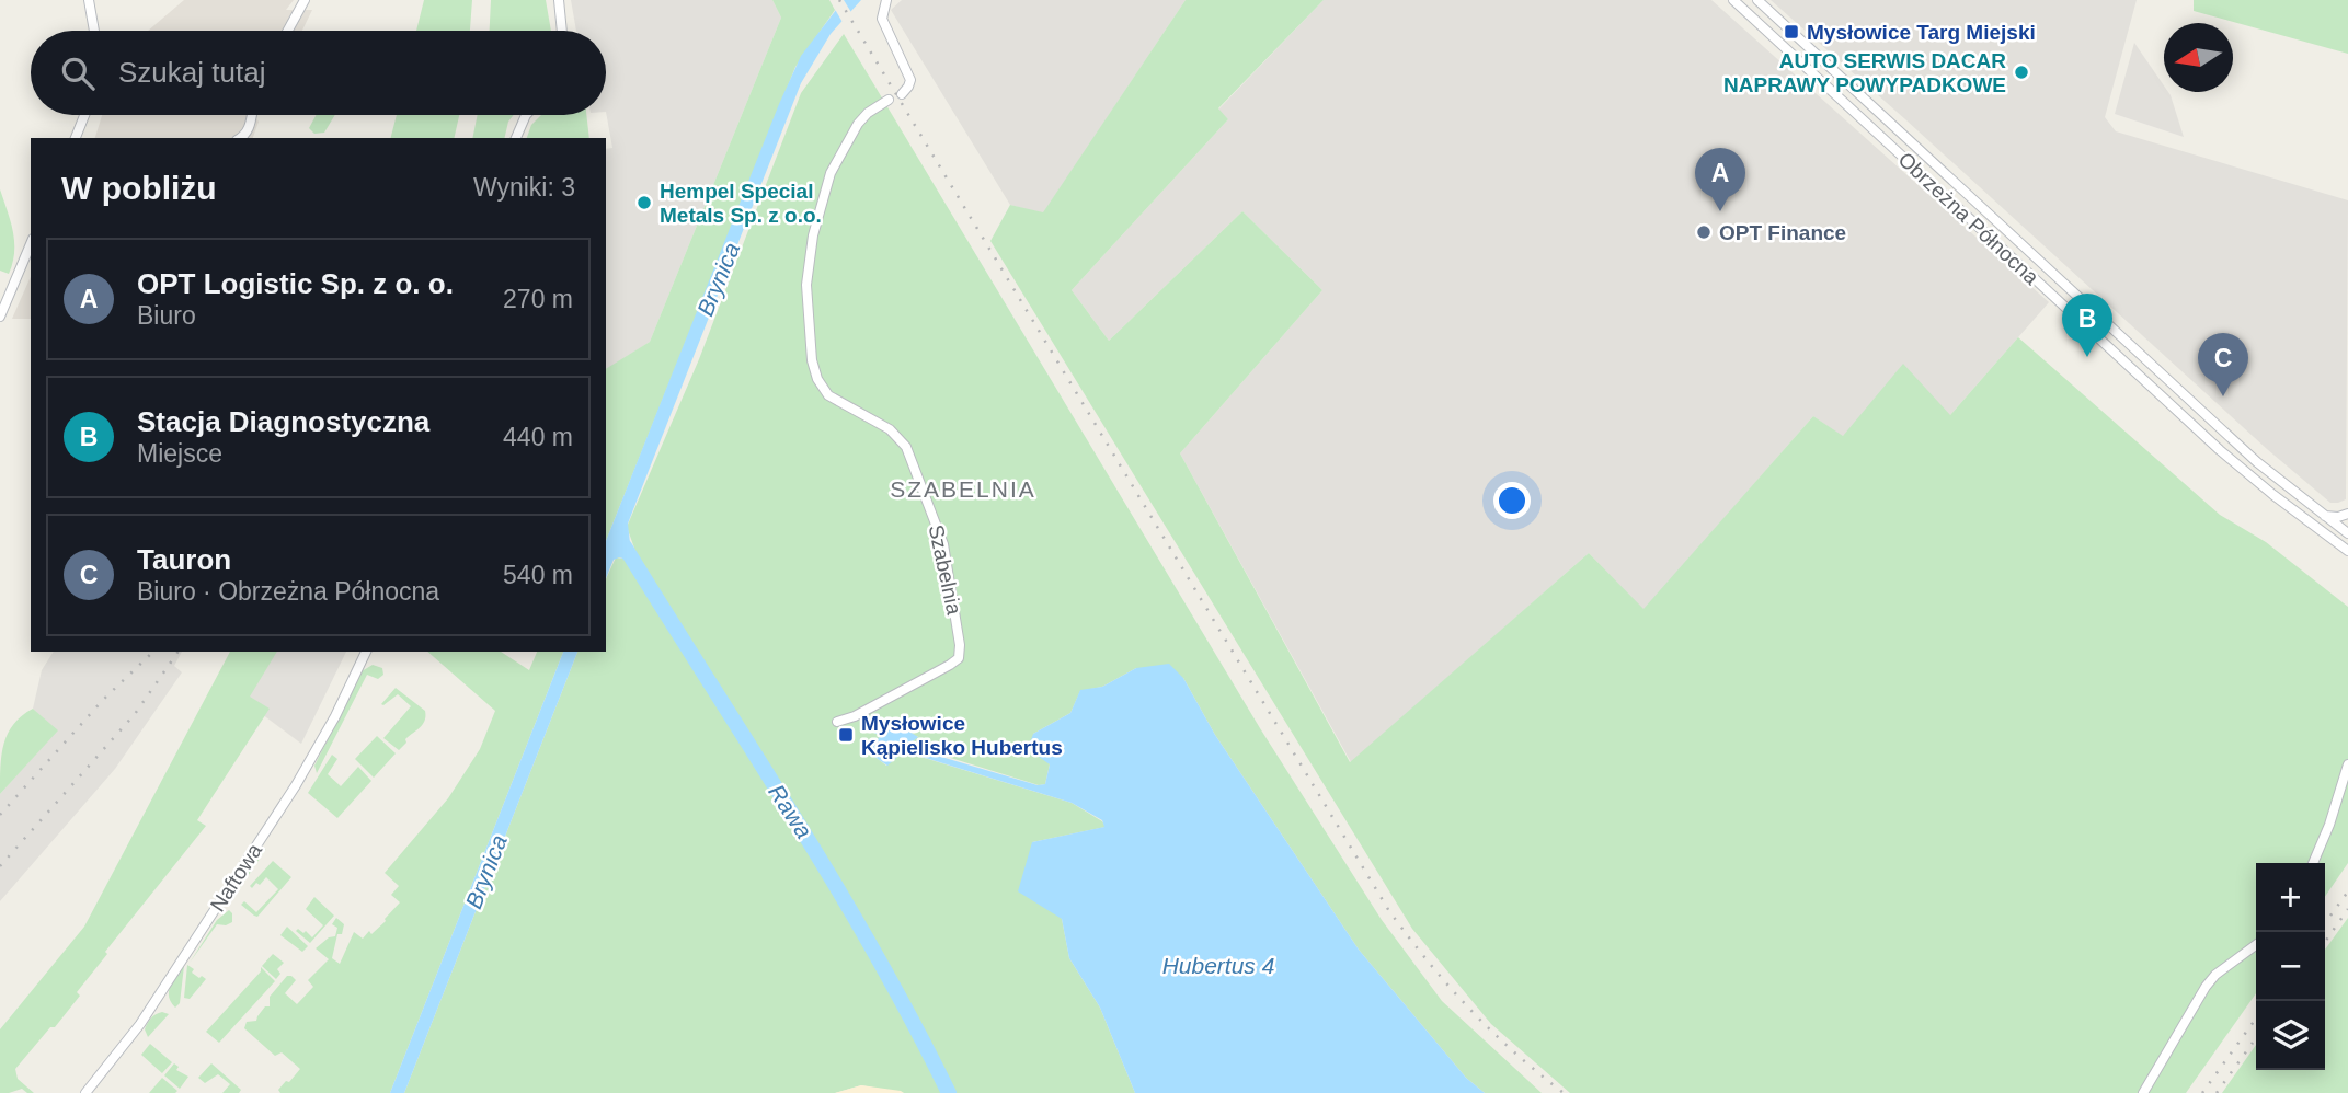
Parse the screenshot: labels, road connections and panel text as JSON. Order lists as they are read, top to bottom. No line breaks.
{"streets":{"street":["Obrzeżna Północna","Szabelnia","Naftowa"]},"districts":["SZABELNIA"],"water":["Brynica","Rawa","Hubertus 4"],"places":{"transit":["Mysłowice Targ Miejski","Mysłowice Kąpielisko Hubertus"],"other":["AUTO SERWIS DACAR NAPRAWY POWYPADKOWE","Hempel Special Metals Sp. z o.o.","OPT Finance"]},"north":"left","page":{"search":"Szukaj tutaj","heading":["W pobliżu","Wyniki: 3"],"pins":["A","B","C"],"list":[{"mark":"A","name":"OPT Logistic Sp. z o. o.","note":"Biuro","value":"270 m"},{"mark":"B","name":"Stacja Diagnostyczna","note":"Miejsce","value":"440 m"},{"mark":"C","name":"Tauron","note":"Biuro · Obrzeżna Północna","value":"540 m"}],"map_buttons":["+","−"]}}
